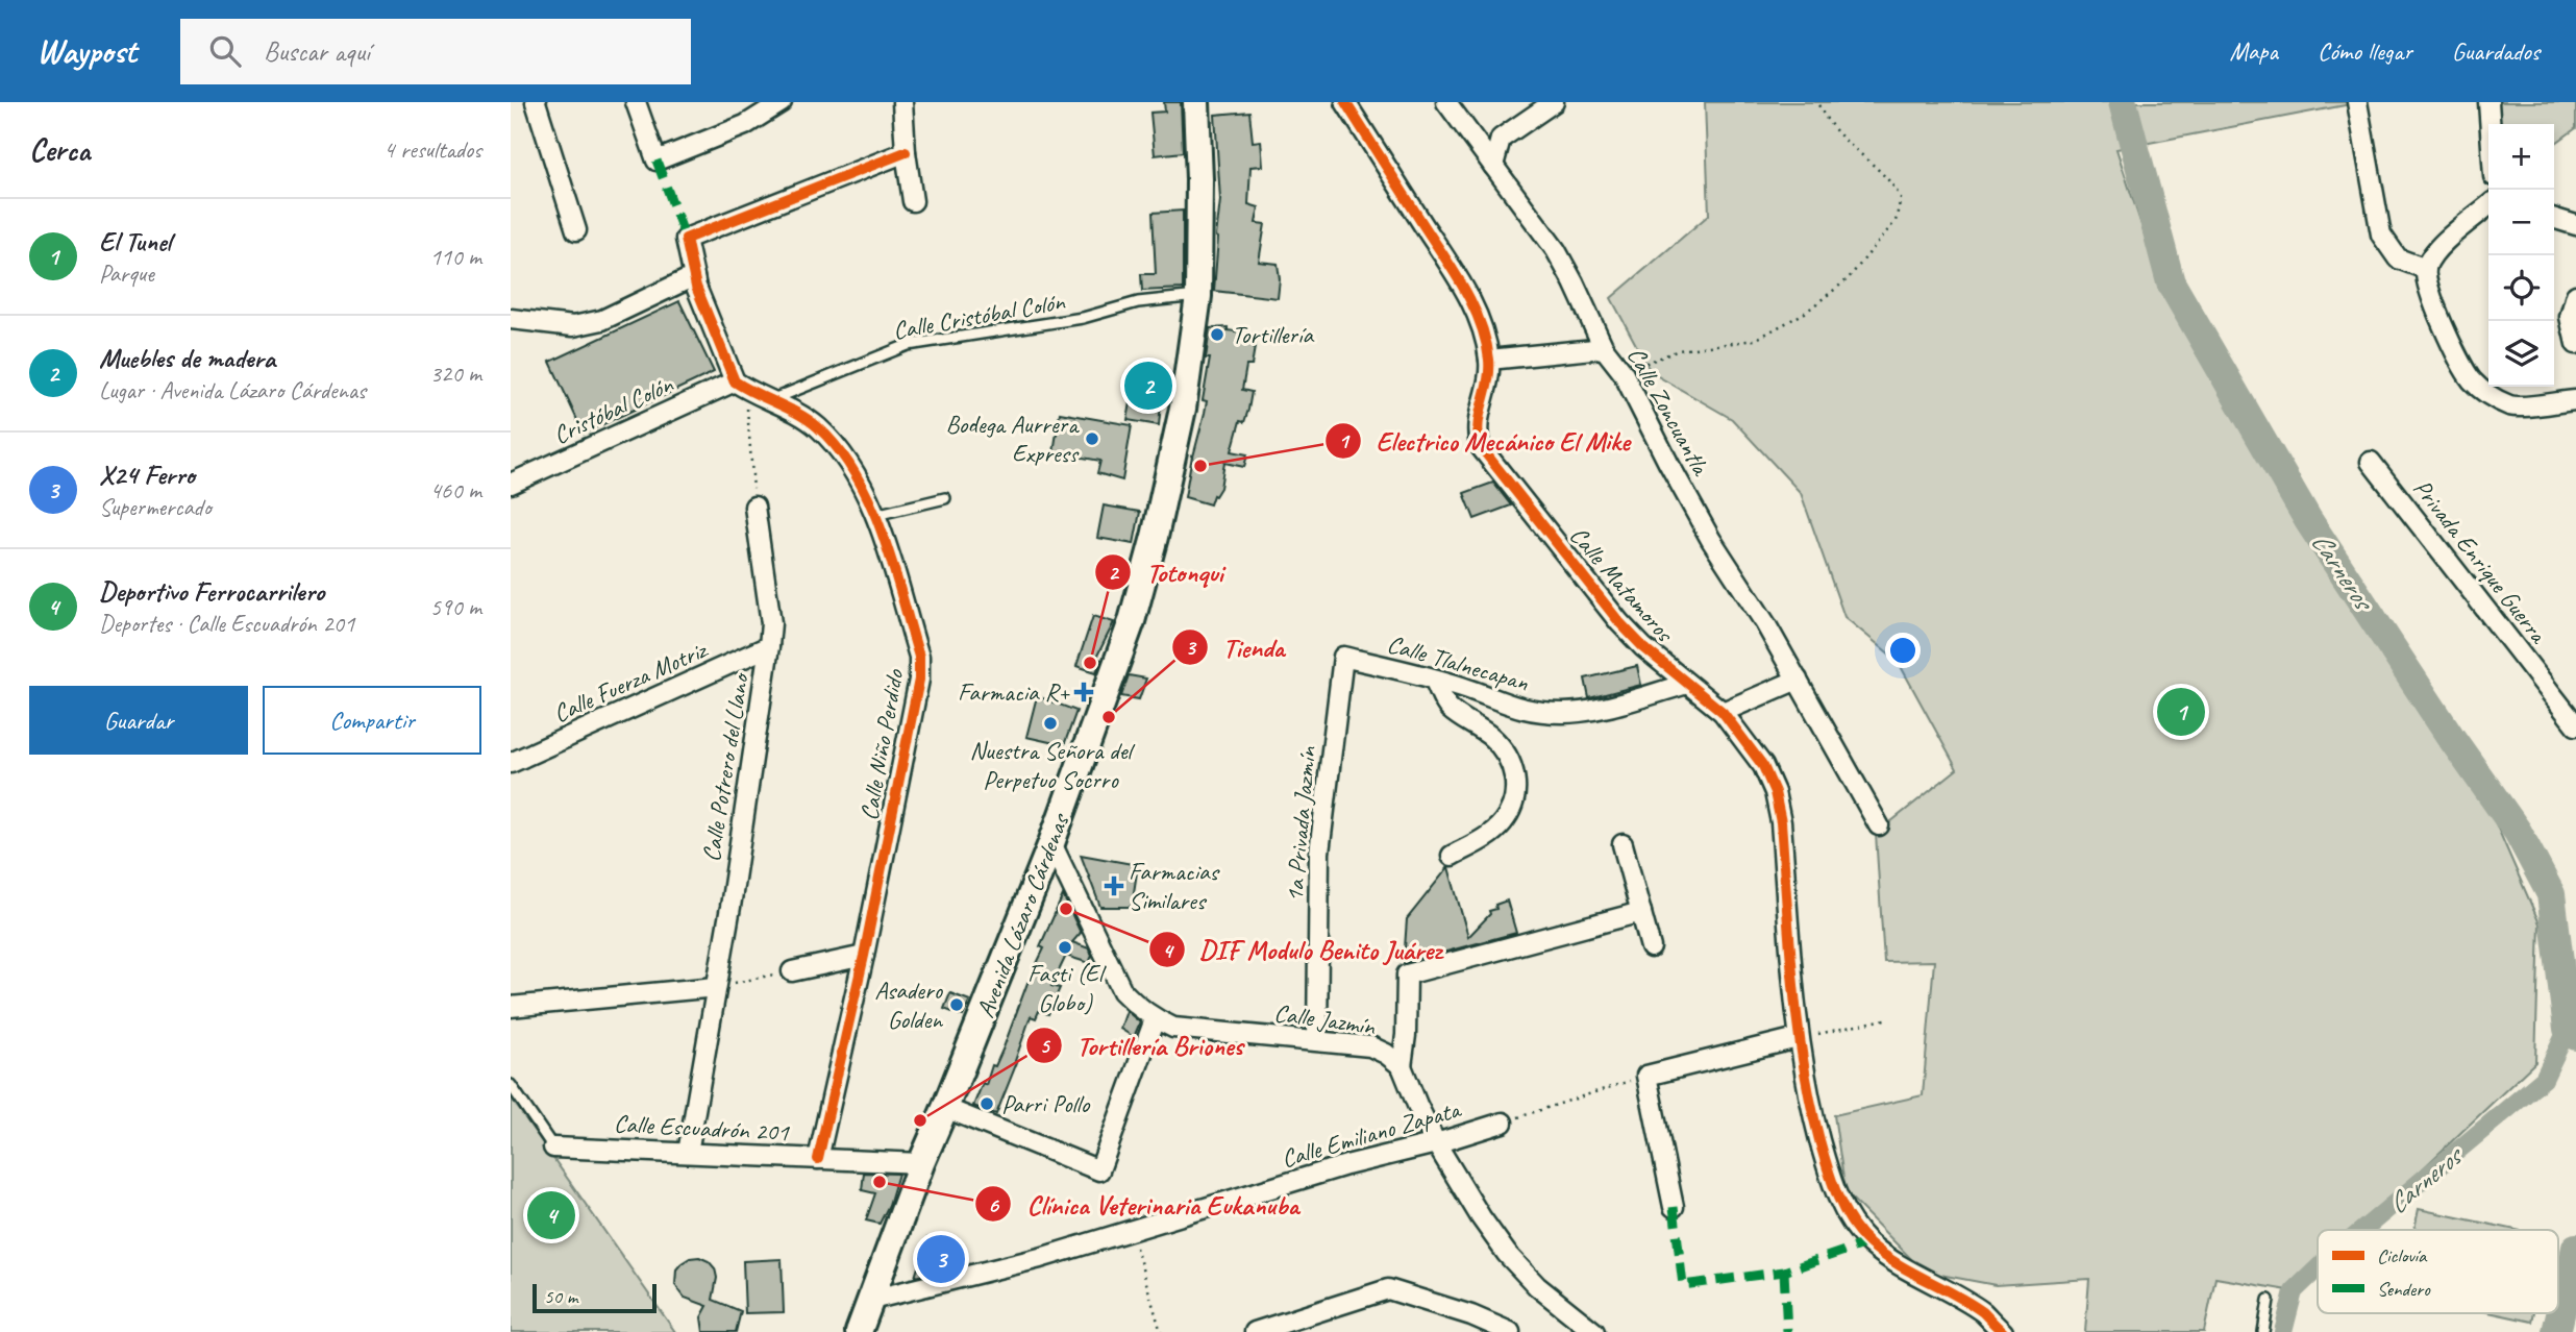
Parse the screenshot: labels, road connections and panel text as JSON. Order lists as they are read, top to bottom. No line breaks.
{"streets":{"main road":["Avenida Lázaro Cárdenas"],"street":["Cristóbal Colón","Calle Zoncuantla","Privada Enrique Guerra","Calle Matamoros","Calle Tlalnecapan","Calle Fuerza Motriz","Calle Niño Perdido","Calle Potrero del Llano","1a Privada Jazmín","Calle Jazmín","Calle Escuadrón 201","Calle Emiliano Zapata"],"lane":["Calle Cristóbal Colón"]},"crossings":[["Calle Cristóbal Colón","Calle Niño Perdido"],["Calle Cristóbal Colón","Avenida Lázaro Cárdenas"],["Cristóbal Colón","Calle Niño Perdido"],["Calle Matamoros","Calle Tlalnecapan"],["Calle Tlalnecapan","1a Privada Jazmín"],["Calle Fuerza Motriz","Calle Potrero del Llano"],["Calle Niño Perdido","Calle Escuadrón 201"],["Calle Potrero del Llano","Calle Escuadrón 201"],["1a Privada Jazmín","Calle Jazmín"],["Avenida Lázaro Cárdenas","Calle Jazmín"],["Avenida Lázaro Cárdenas","Calle Escuadrón 201"],["Avenida Lázaro Cárdenas","Calle Emiliano Zapata"],["Calle Jazmín","Calle Emiliano Zapata"]],"water":["Carneros"],"places":{"other":["Tortillería","Bodega Aurrera Express","Electrico Mecánico El Mike","Totonqui","Tienda","Nuestra Señora del Perpetuo Socrro","DIF Modulo Benito Juárez","Fasti (El Globo)","Asadero Golden","Parri Pollo","Tortillería Briones","Clínica Veterinaria Eukanuba"],"health":["Farmacia R+","Farmacias Similares"]},"legend":["Ciclovía","Sendero"],"scale_bar":"50 m","page":{"header":"Waypost","search":"Buscar aquí","nav":["Mapa","Cómo llegar","Guardados"],"heading":["Cerca","4 resultados"],"map_buttons":["+","−"],"list":[{"mark":"1","name":"El Tunel","note":"Parque","value":"110 m"},{"mark":"2","name":"Muebles de madera","note":"Lugar · Avenida Lázaro Cárdenas","value":"320 m"},{"mark":"3","name":"X24 Ferro","note":"Supermercado","value":"460 m"},{"mark":"4","name":"Deportivo Ferrocarrilero","note":"Deportes · Calle Escuadrón 201","value":"590 m"}],"pins":["2","1","4","3"],"buttons":["Guardar","Compartir"],"scale":"50 m"}}
